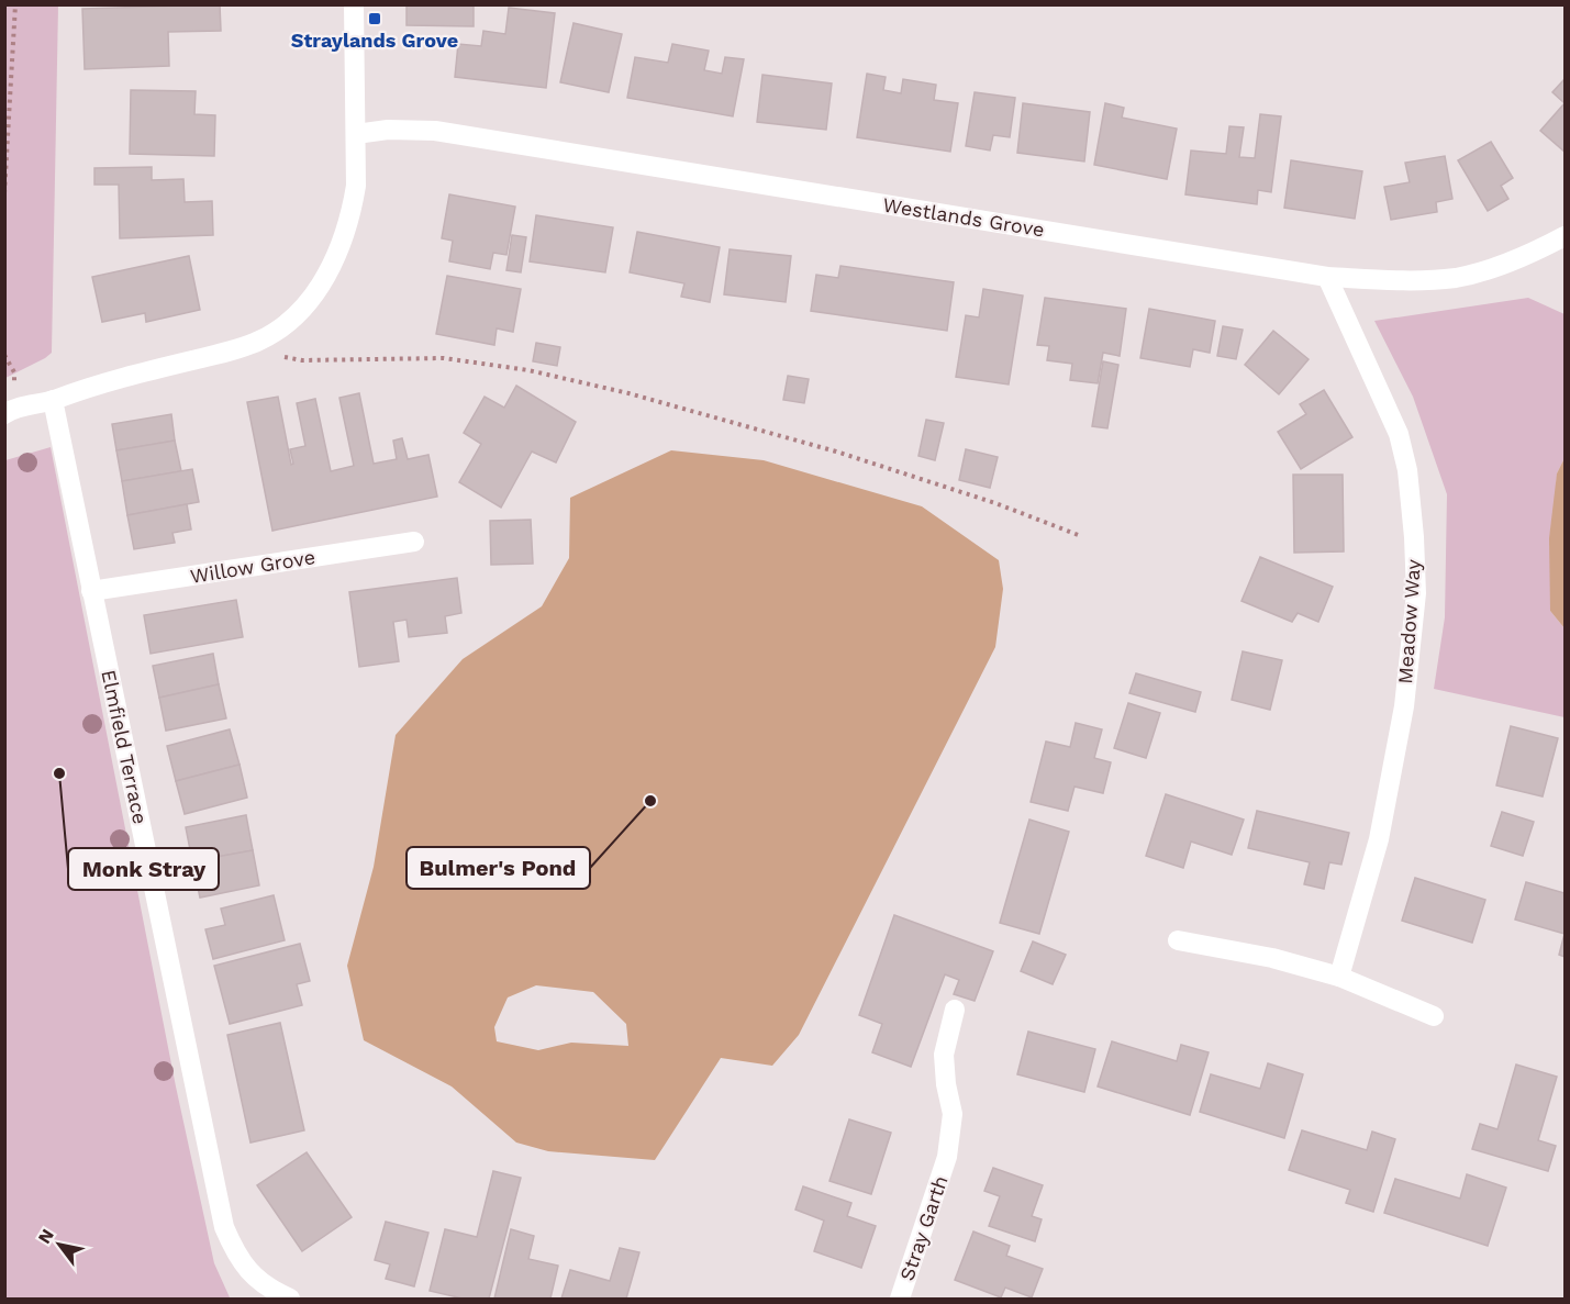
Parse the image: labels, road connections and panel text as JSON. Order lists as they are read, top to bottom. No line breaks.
{"streets":{"street":["Westlands Grove","Willow Grove","Meadow Way","Elmfield Terrace","Stray Garth"]},"crossings":[["Westlands Grove","Meadow Way"],["Willow Grove","Elmfield Terrace"]],"places":{"transit":["Straylands Grove"],"other":["Monk Stray","Bulmer's Pond"]},"north":"top left"}
